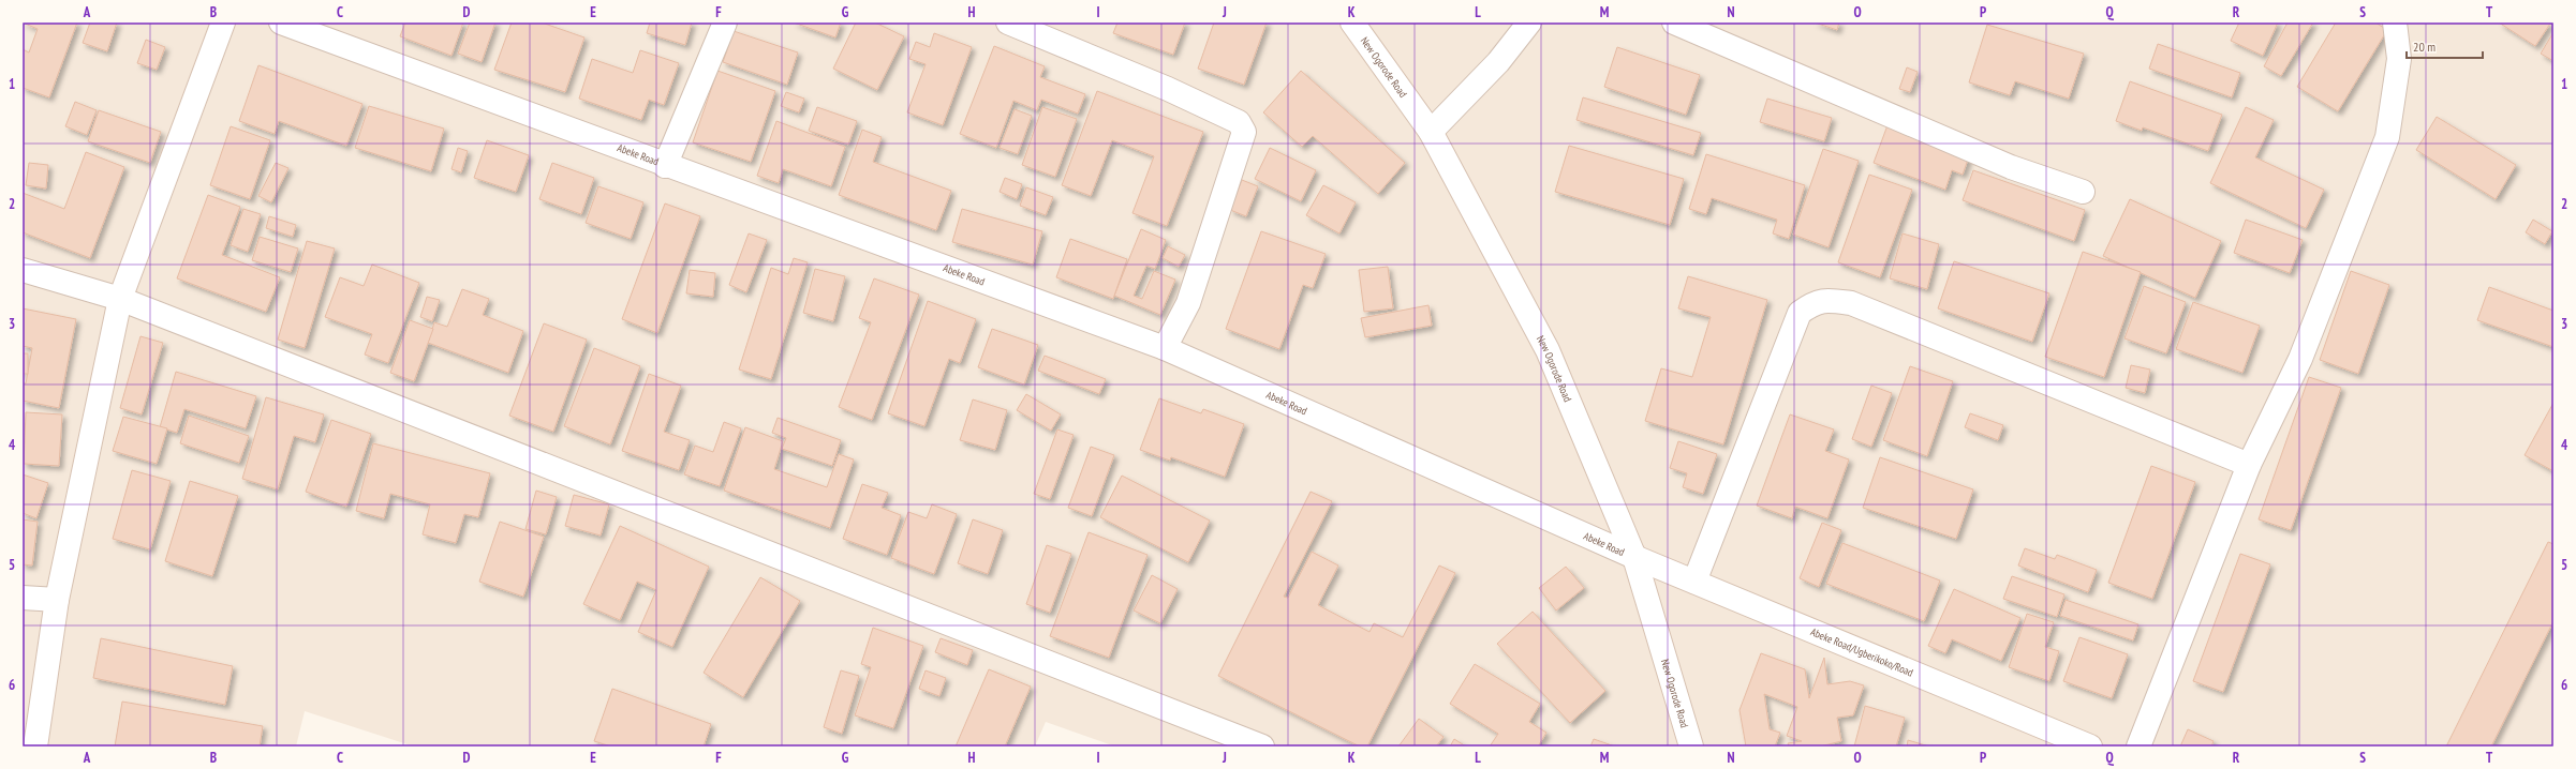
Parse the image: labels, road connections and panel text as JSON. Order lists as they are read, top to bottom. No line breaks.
{"streets":{"street":["New Ogorode Road","Abeke Road","Abeke Road/Ugberikoko/Road"]},"crossings":[["New Ogorode Road","Abeke Road"],["New Ogorode Road","Abeke Road/Ugberikoko/Road"],["Abeke Road","Abeke Road/Ugberikoko/Road"]],"scale_bar":"20 m","grid":{"columns":["A","B","C","D","E","F","G","H","I","J","K","L","M","N","O","P","Q","R","S","T"],"rows":["1","2","3","4","5","6"]}}
